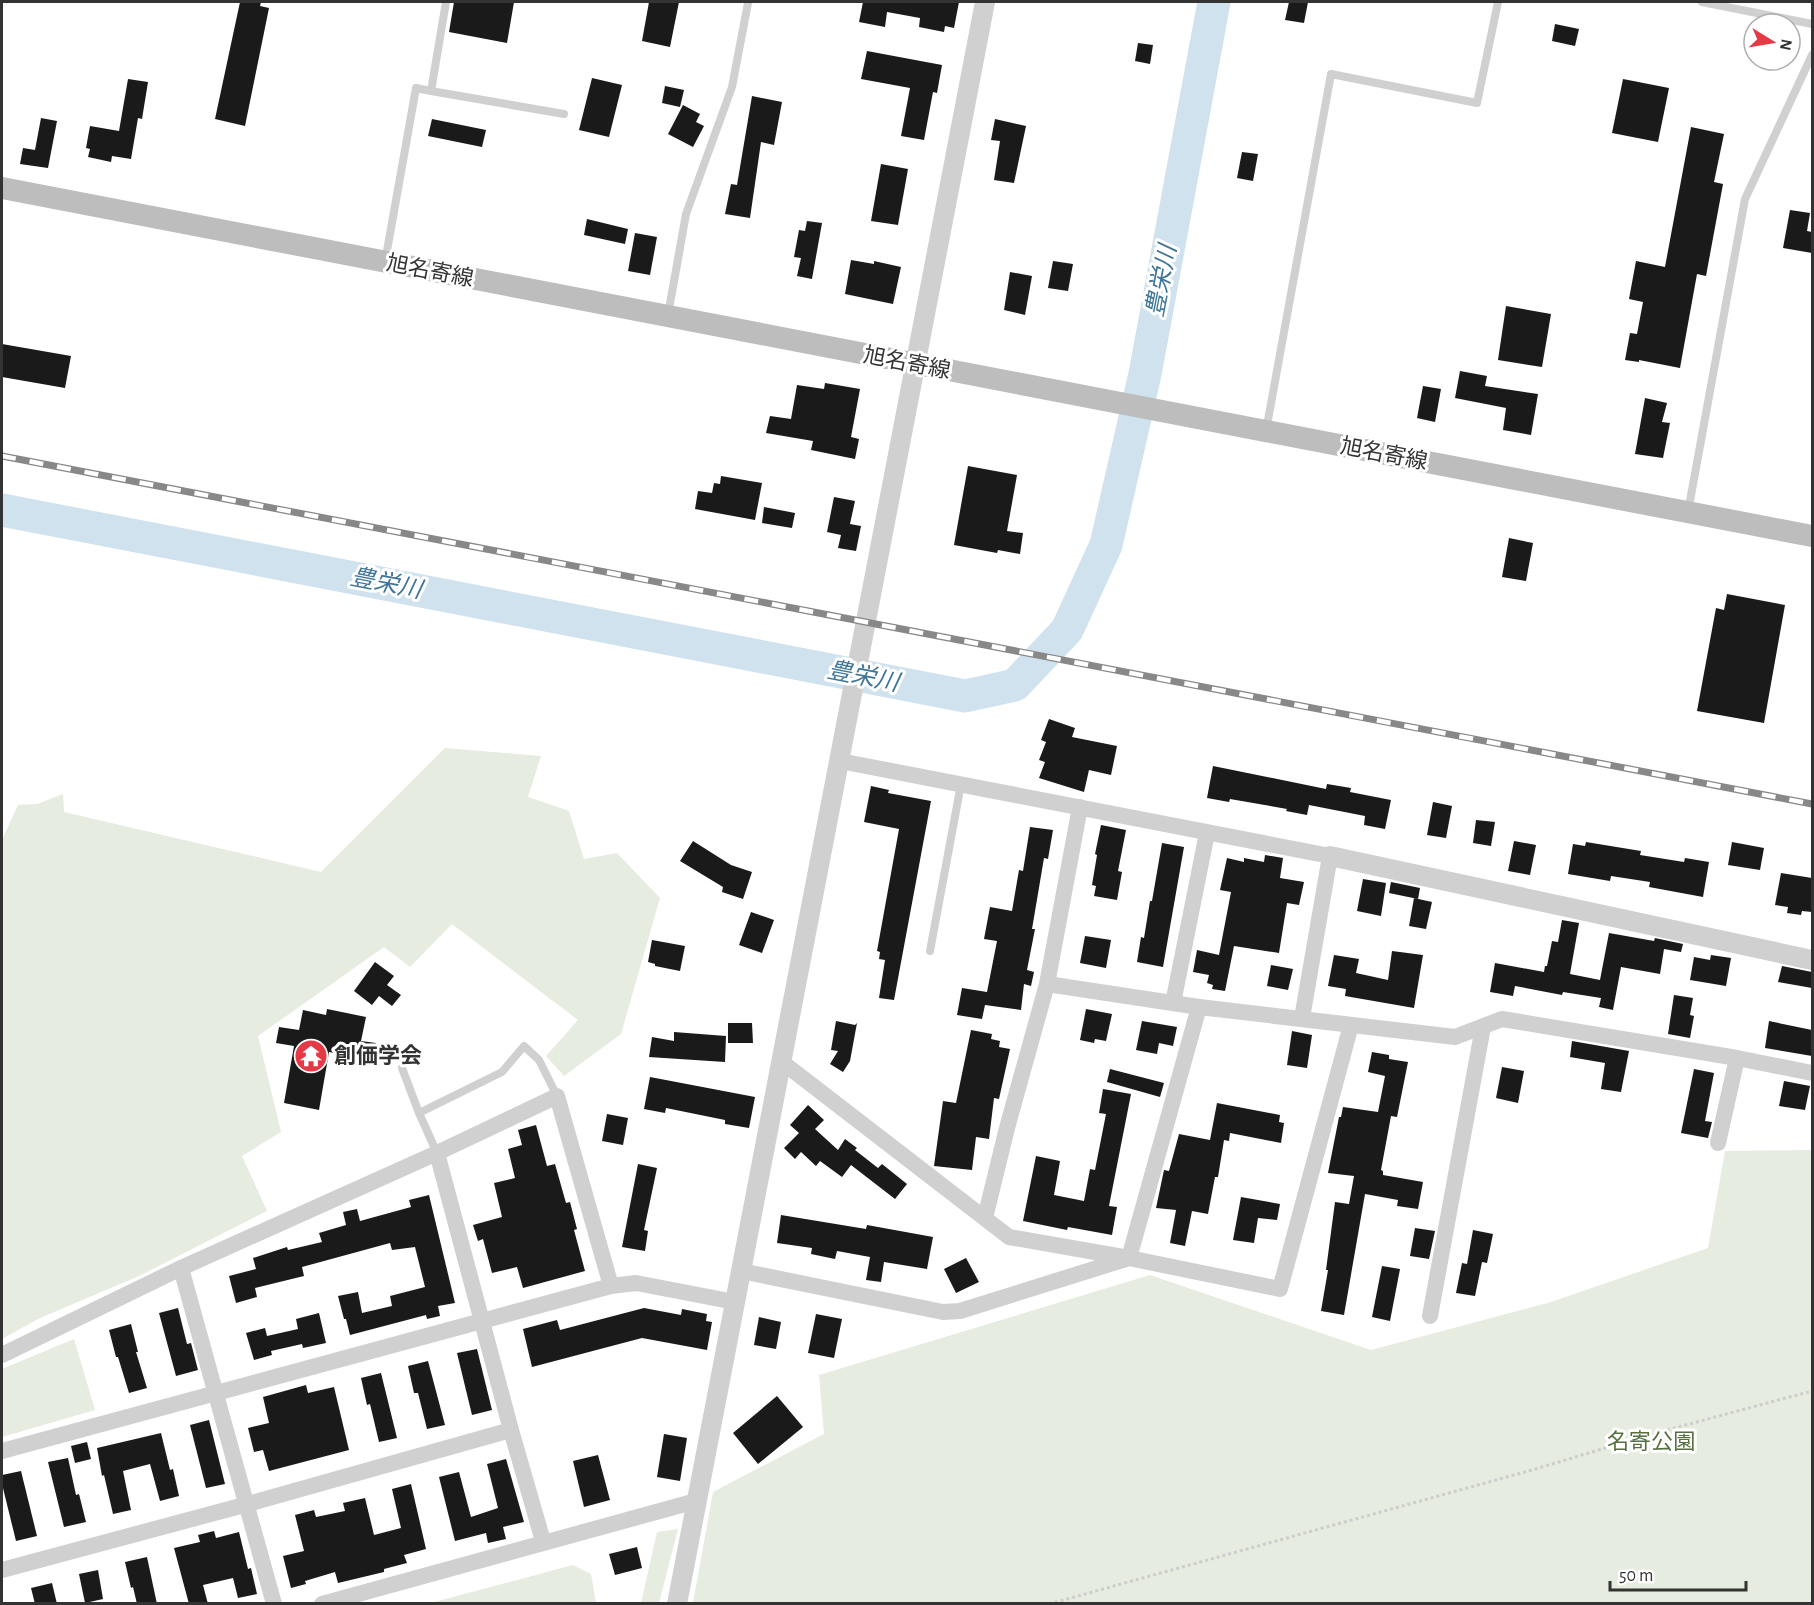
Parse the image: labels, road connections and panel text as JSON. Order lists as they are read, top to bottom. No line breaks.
{"streets":{"main road":["旭名寄線"]},"water":["豊栄川"],"parks":["名寄公園"],"places":{"temple":["創価学会"]},"scale_bar":"50 m","north":"right"}
